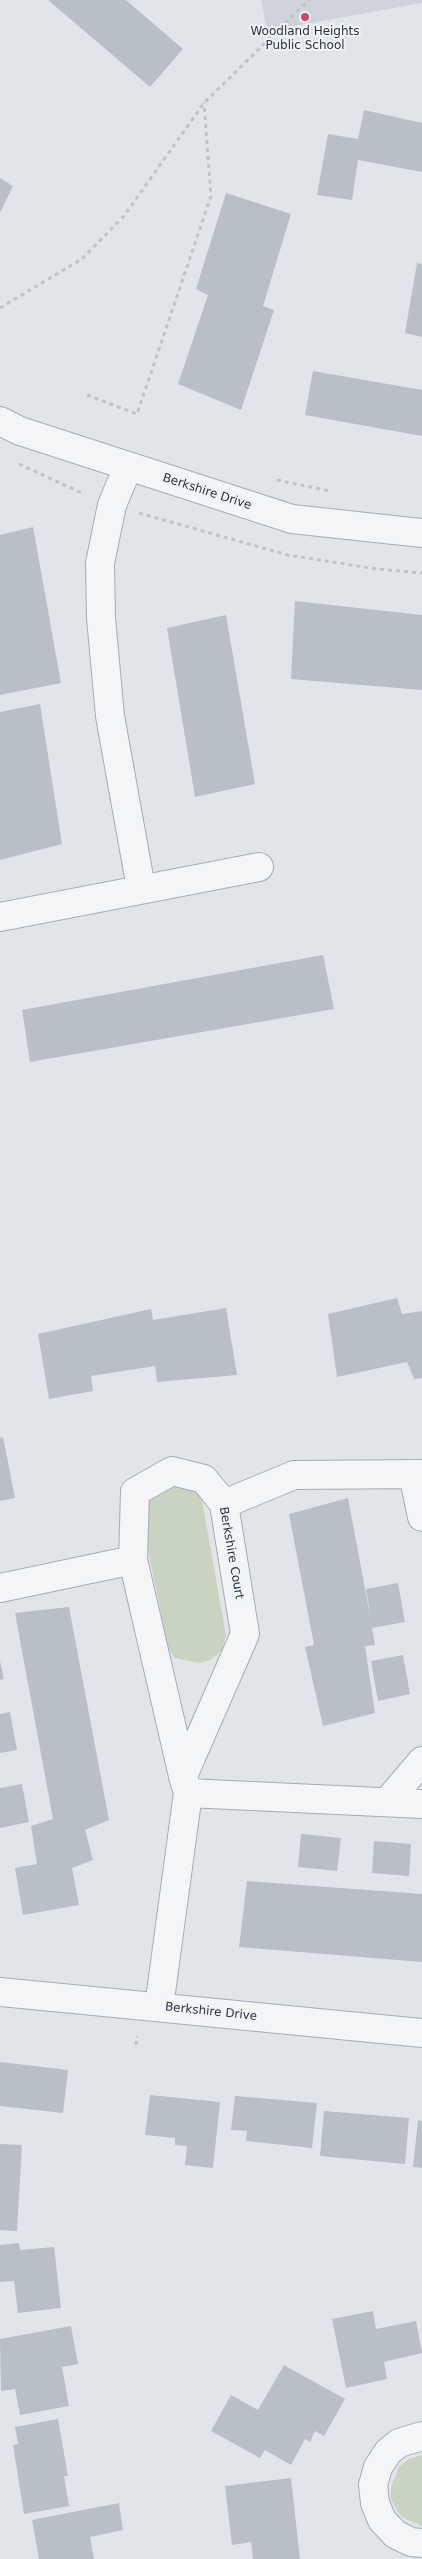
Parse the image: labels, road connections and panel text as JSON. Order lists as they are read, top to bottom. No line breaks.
{"streets":{"street":["Berkshire Drive","Berkshire Court"]},"crossings":[["Berkshire Drive","Berkshire Court"]],"places":["Woodland Heights Public School"]}
